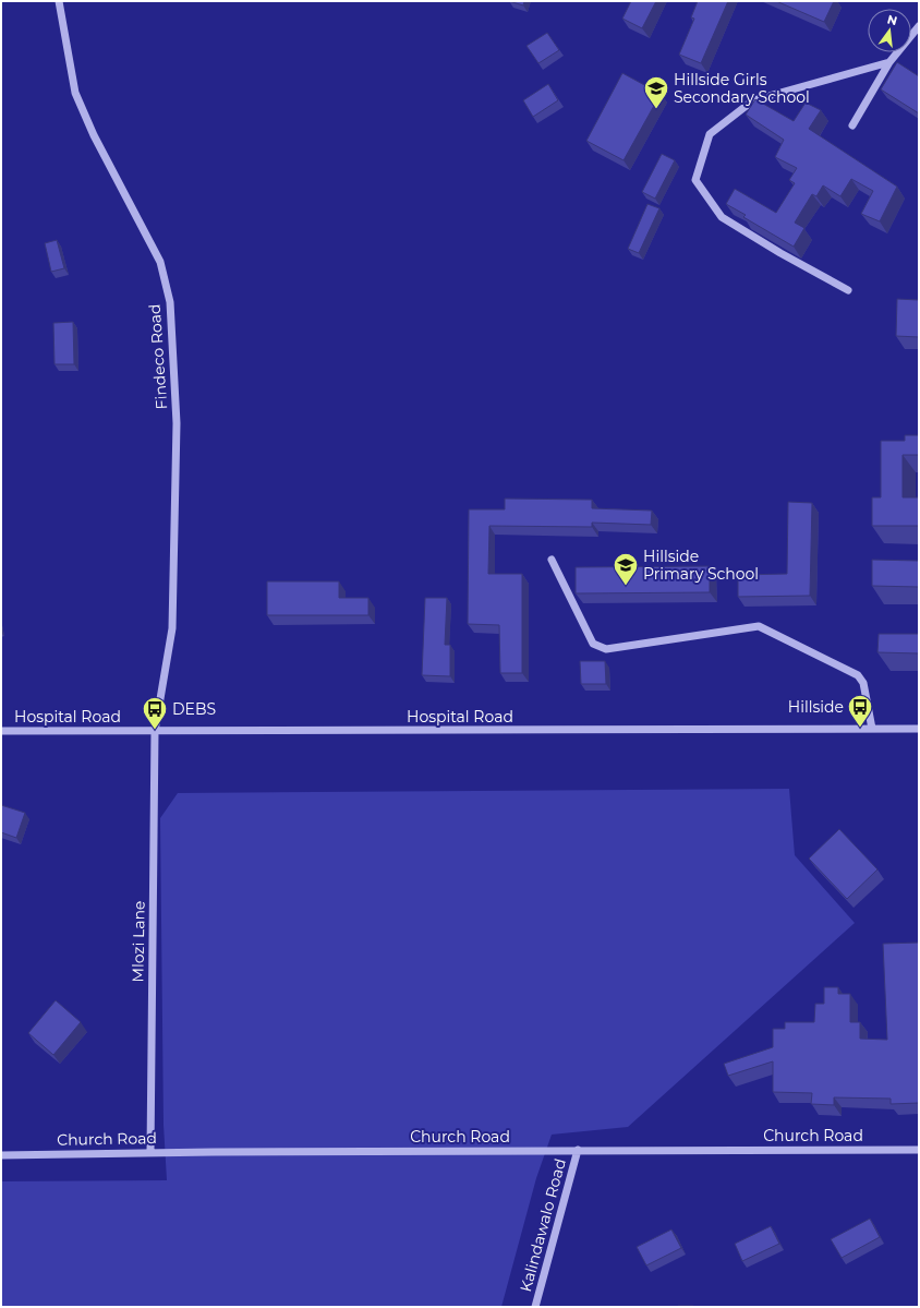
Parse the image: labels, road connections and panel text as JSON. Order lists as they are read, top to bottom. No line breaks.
{"streets":{"street":["Findeco Road","Hospital Road","Mlozi Lane","Church Road","Kalindawalo Road"]},"crossings":[["Findeco Road","Hospital Road"],["Findeco Road","Mlozi Lane"],["Hospital Road","Mlozi Lane"],["Mlozi Lane","Church Road"],["Church Road","Kalindawalo Road"]],"places":{"school or university":["Hillside Girls Secondary School","Hillside Primary School"],"bus stop":["Hillside","DEBS"]},"north":"top"}
